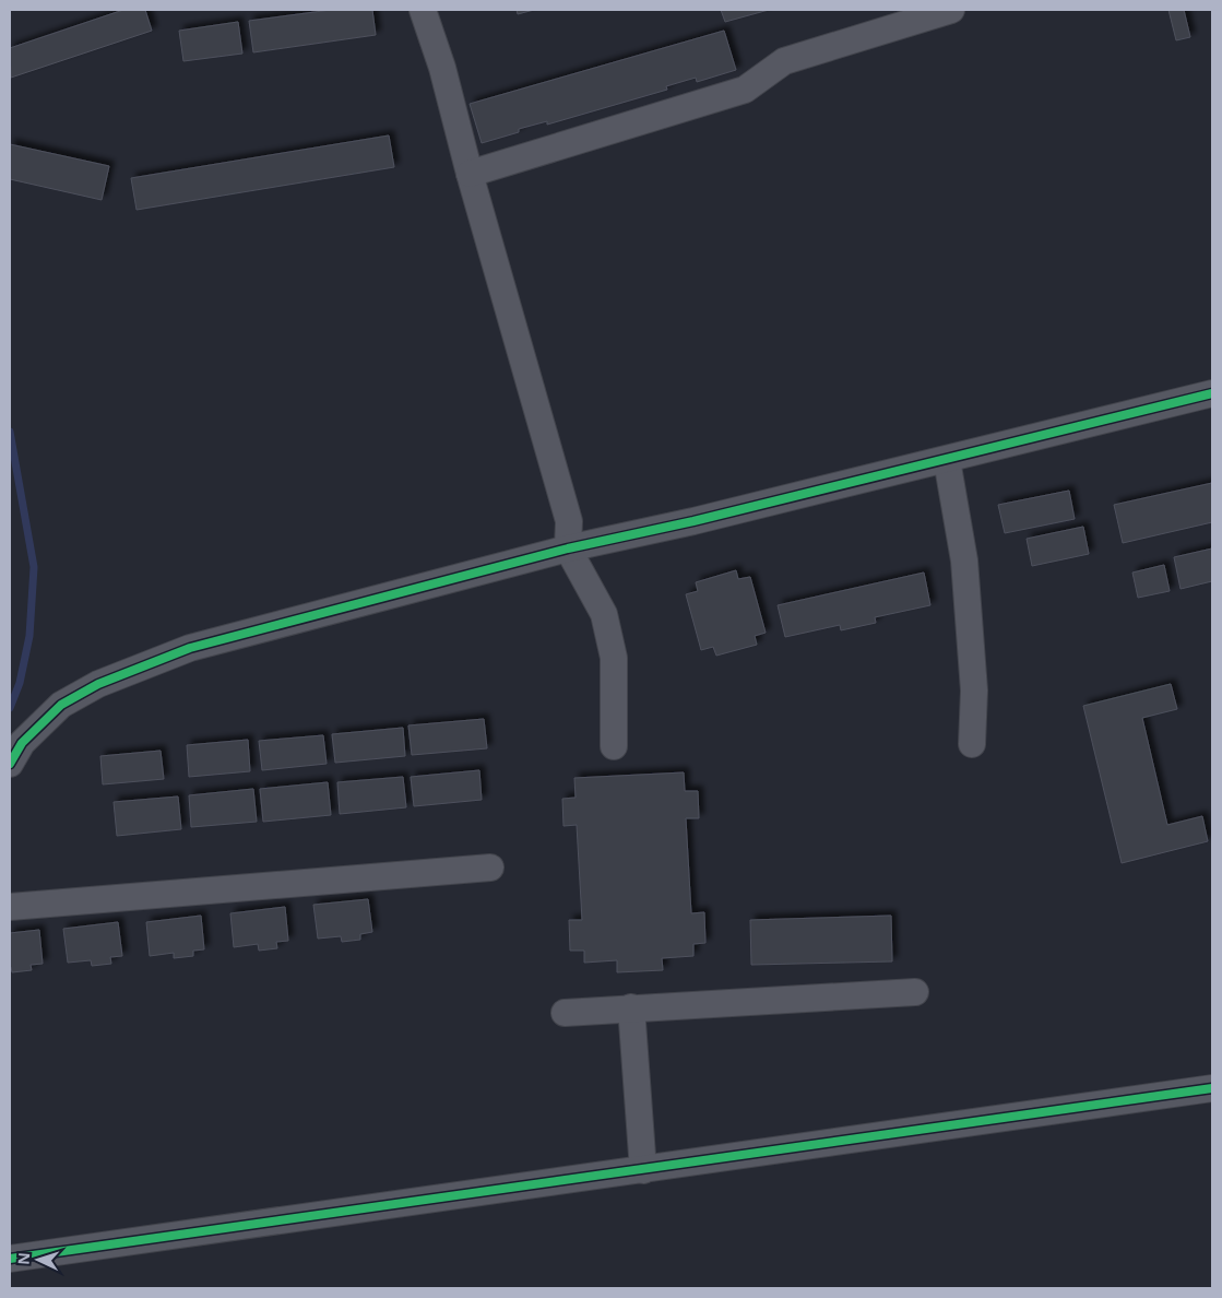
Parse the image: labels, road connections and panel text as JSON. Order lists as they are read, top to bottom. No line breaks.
{"north":"left"}
